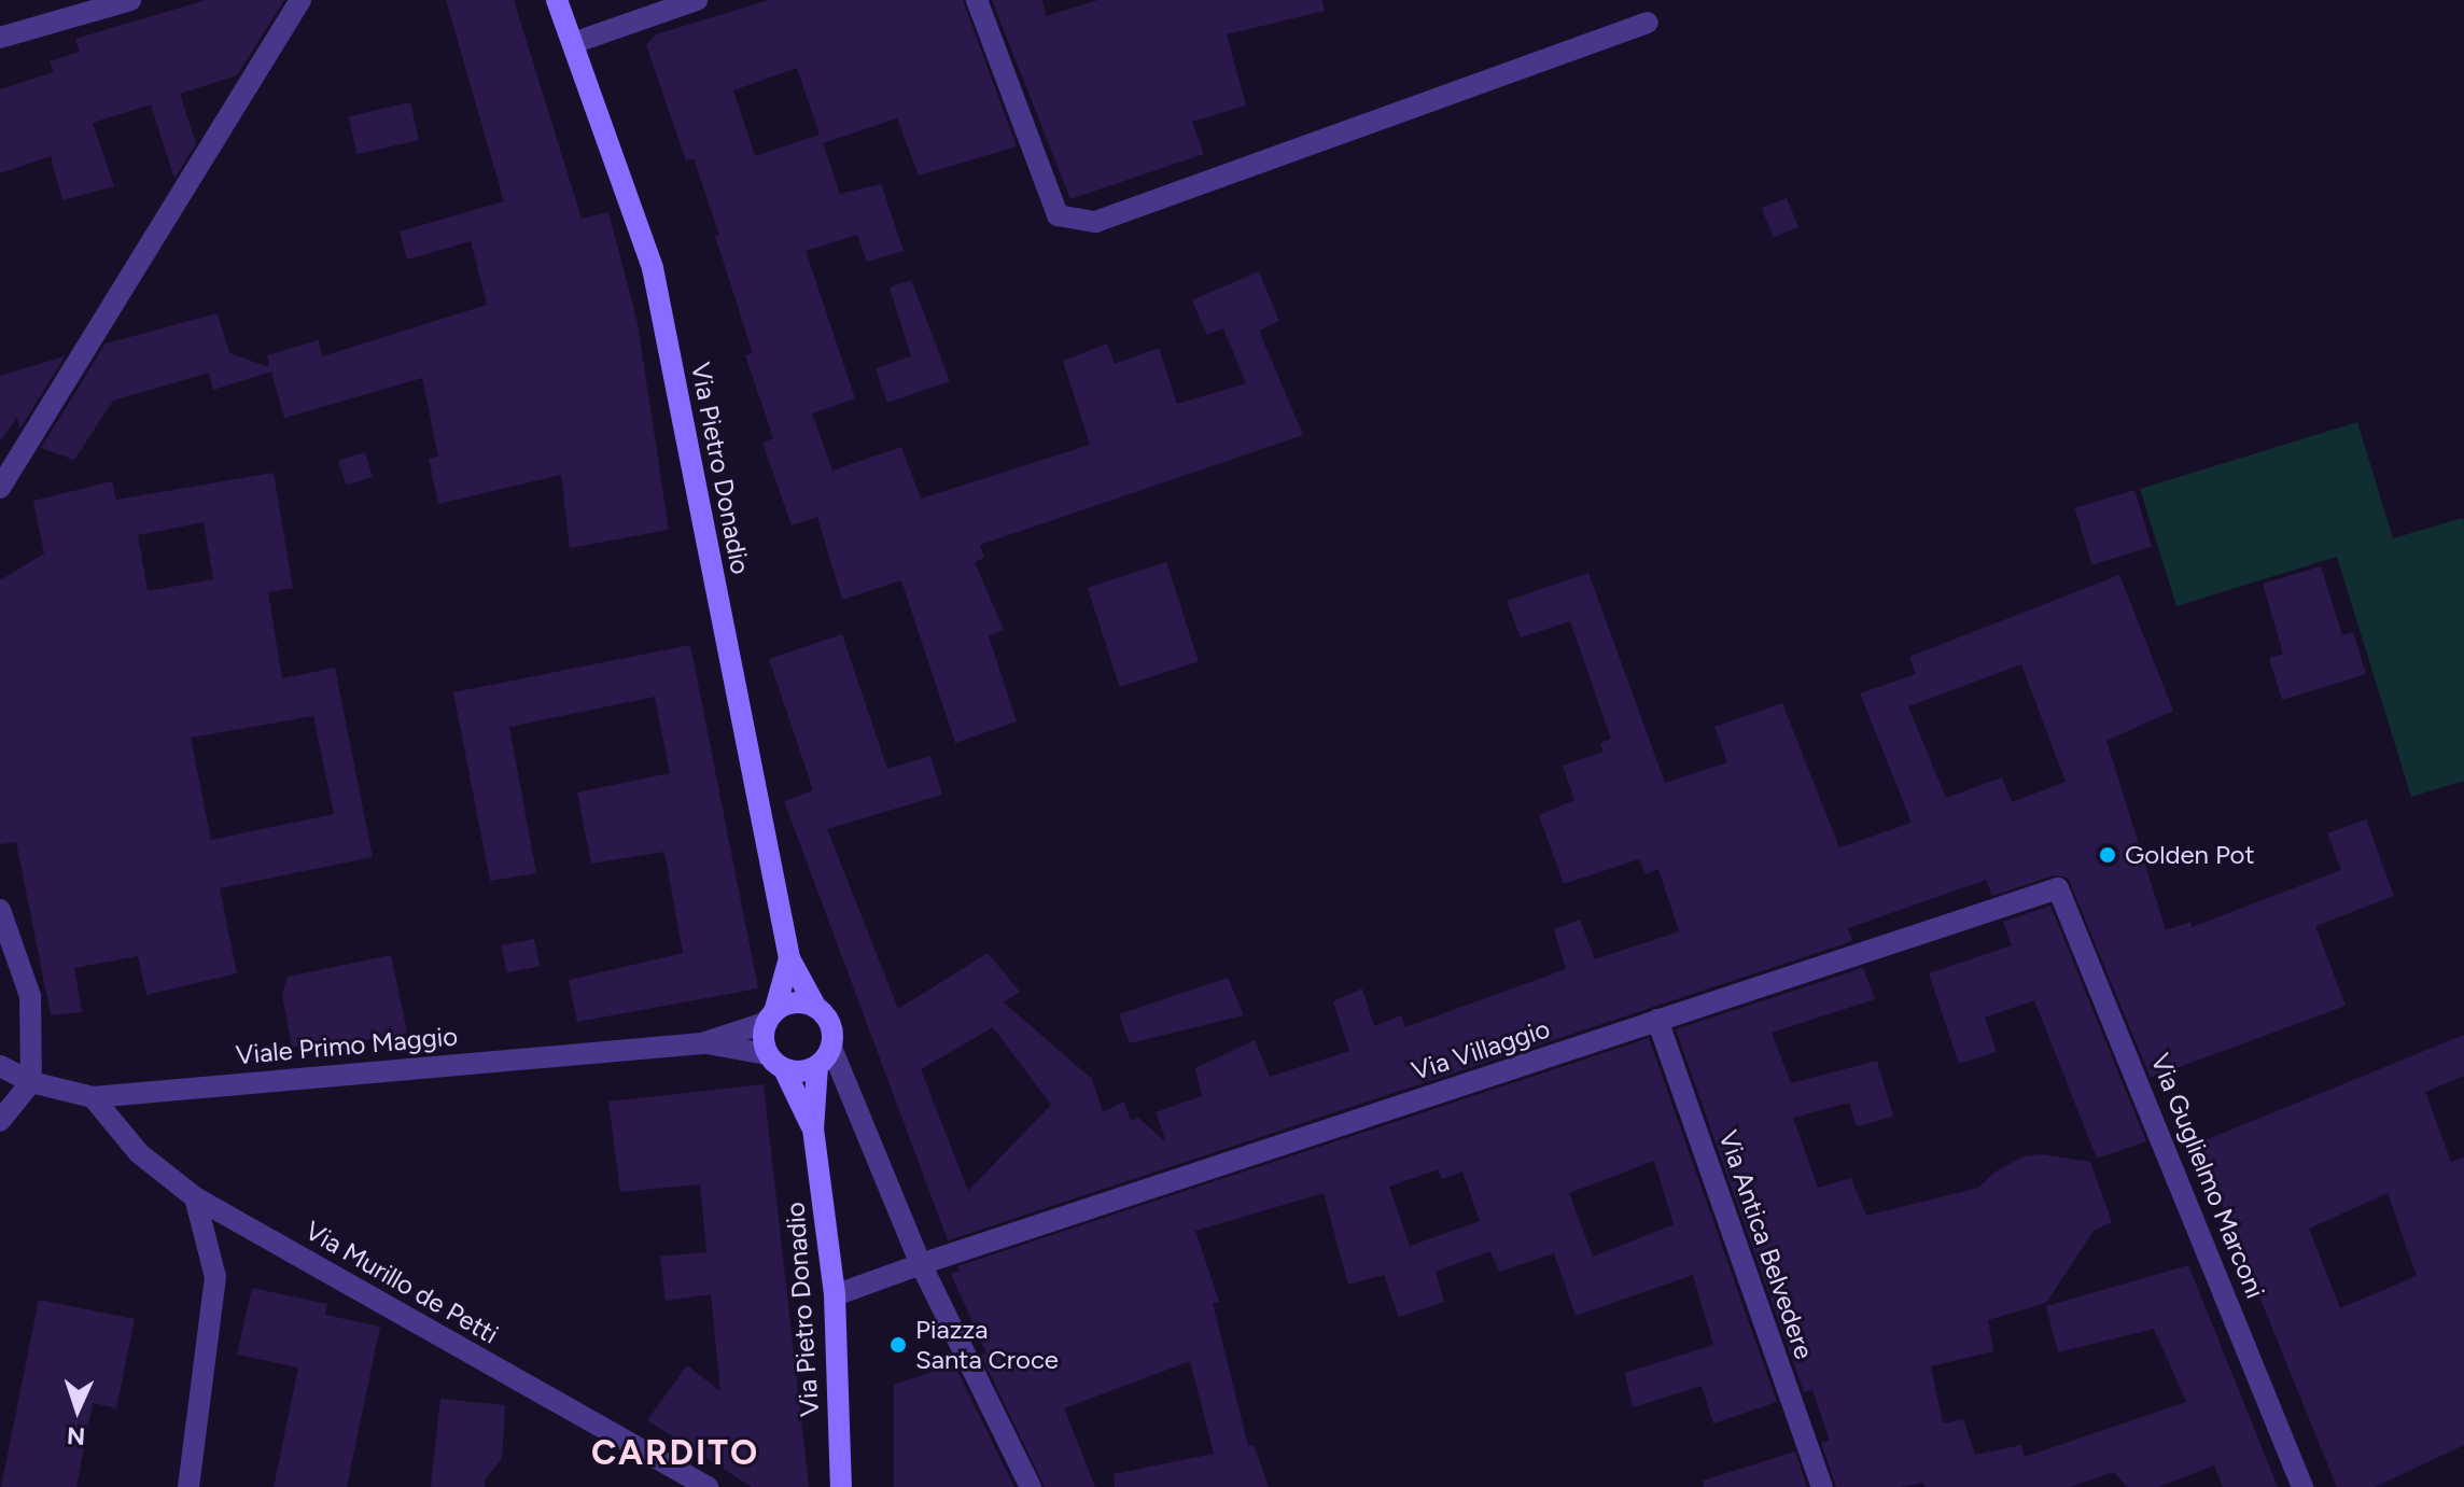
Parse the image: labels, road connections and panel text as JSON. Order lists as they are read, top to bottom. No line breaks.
{"streets":{"main road":["Via Pietro Donadio"],"street":["Viale Primo Maggio","Via Villaggio","Via Guglielmo Marconi","Via Antica Belvedere","Via Murillo de Petti"]},"crossings":[["Via Pietro Donadio","Viale Primo Maggio"],["Via Pietro Donadio","Via Villaggio"],["Viale Primo Maggio","Via Murillo de Petti"],["Via Villaggio","Via Guglielmo Marconi"],["Via Villaggio","Via Antica Belvedere"]],"districts":["CARDITO"],"places":["Golden Pot","Piazza Santa Croce"],"north":"bottom"}
